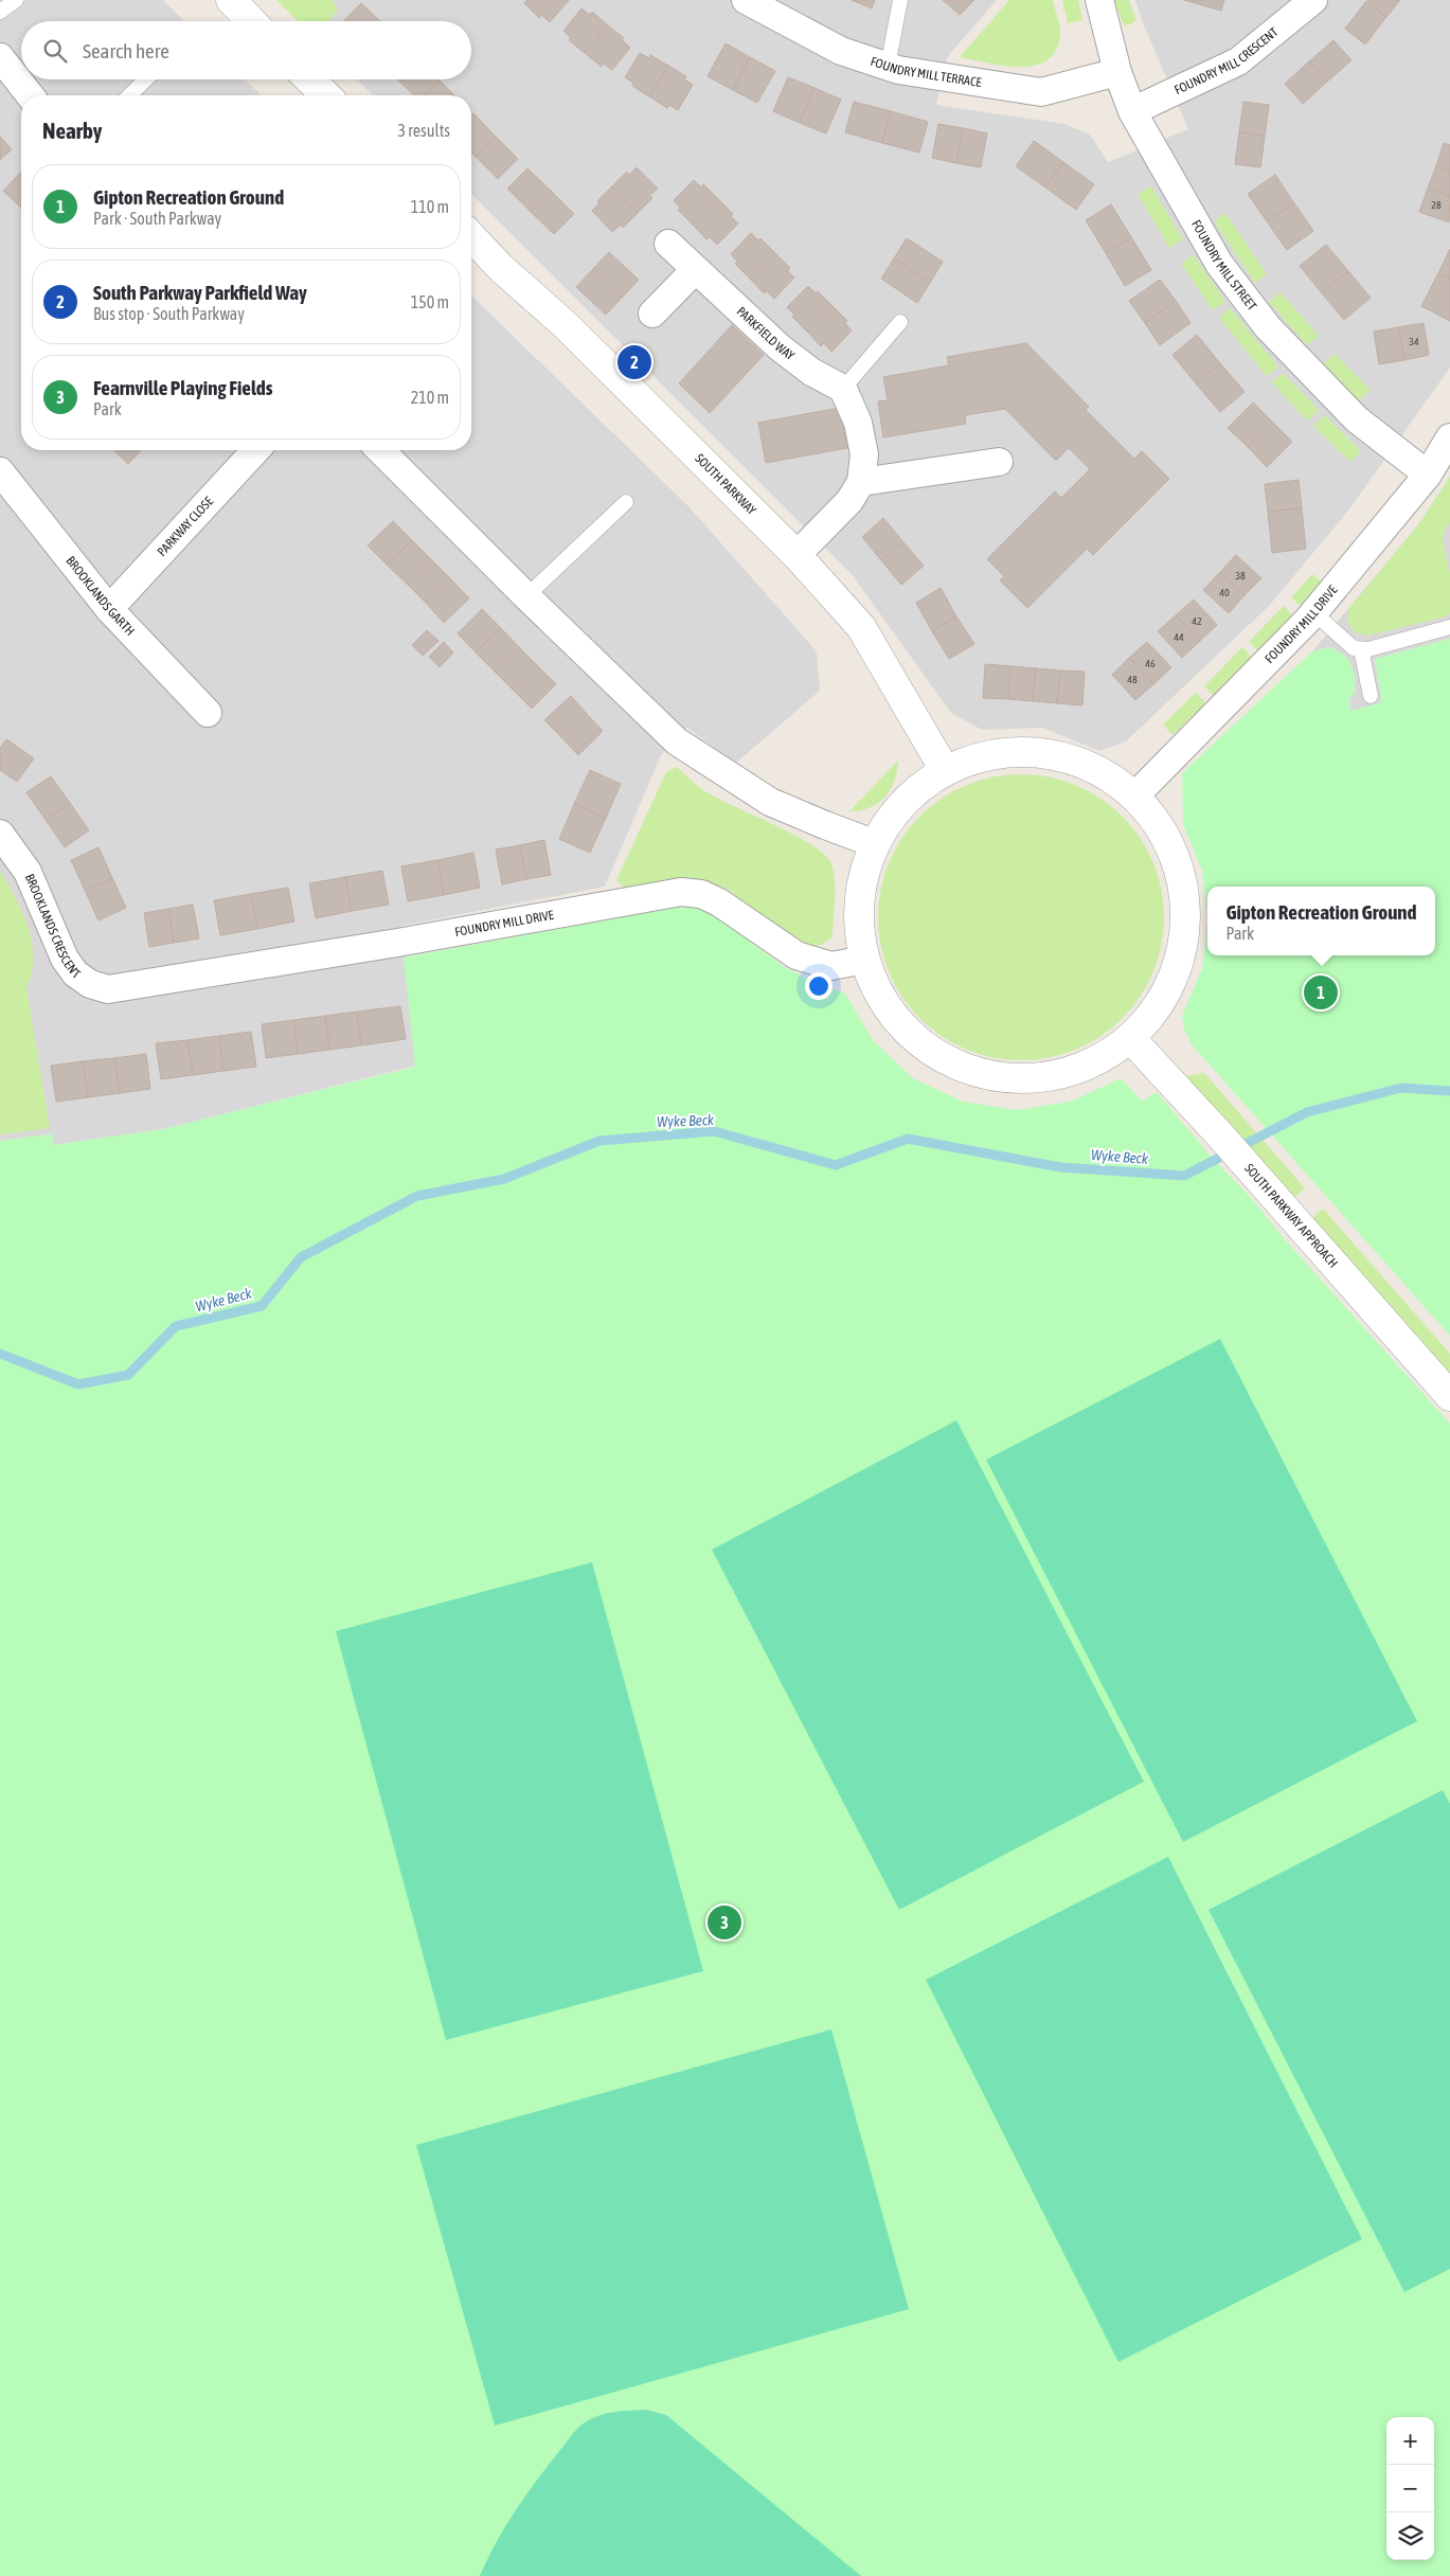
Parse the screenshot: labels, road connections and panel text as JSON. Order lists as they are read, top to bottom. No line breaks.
{"streets":{"street":["FOUNDRY MILL CRESCENT","FOUNDRY MILL TERRACE","FOUNDRY MILL STREET","PARKFIELD WAY","SOUTH PARKWAY","PARKWAY CLOSE","BROOKLANDS GARTH","FOUNDRY MILL DRIVE","BROOKLANDS CRESCENT","SOUTH PARKWAY APPROACH"]},"crossings":[["FOUNDRY MILL CRESCENT","FOUNDRY MILL STREET"],["FOUNDRY MILL TERRACE","FOUNDRY MILL STREET"],["FOUNDRY MILL STREET","FOUNDRY MILL DRIVE"],["PARKWAY CLOSE","BROOKLANDS GARTH"],["FOUNDRY MILL DRIVE","BROOKLANDS CRESCENT"]],"water":["Wyke Beck"],"house_numbers":["28","34","38","40","42","44","46","48"],"page":{"search":"Search here","heading":["Nearby","3 results"],"list":[{"mark":"1","name":"Gipton Recreation Ground","note":"Park · South Parkway","value":"110 m"},{"mark":"2","name":"South Parkway Parkfield Way","note":"Bus stop · South Parkway","value":"150 m"},{"mark":"3","name":"Fearnville Playing Fields","note":"Park","value":"210 m"}],"pins":["2","1","3"],"popup":["Gipton Recreation Ground","Park"],"map_buttons":["+","−"]}}
